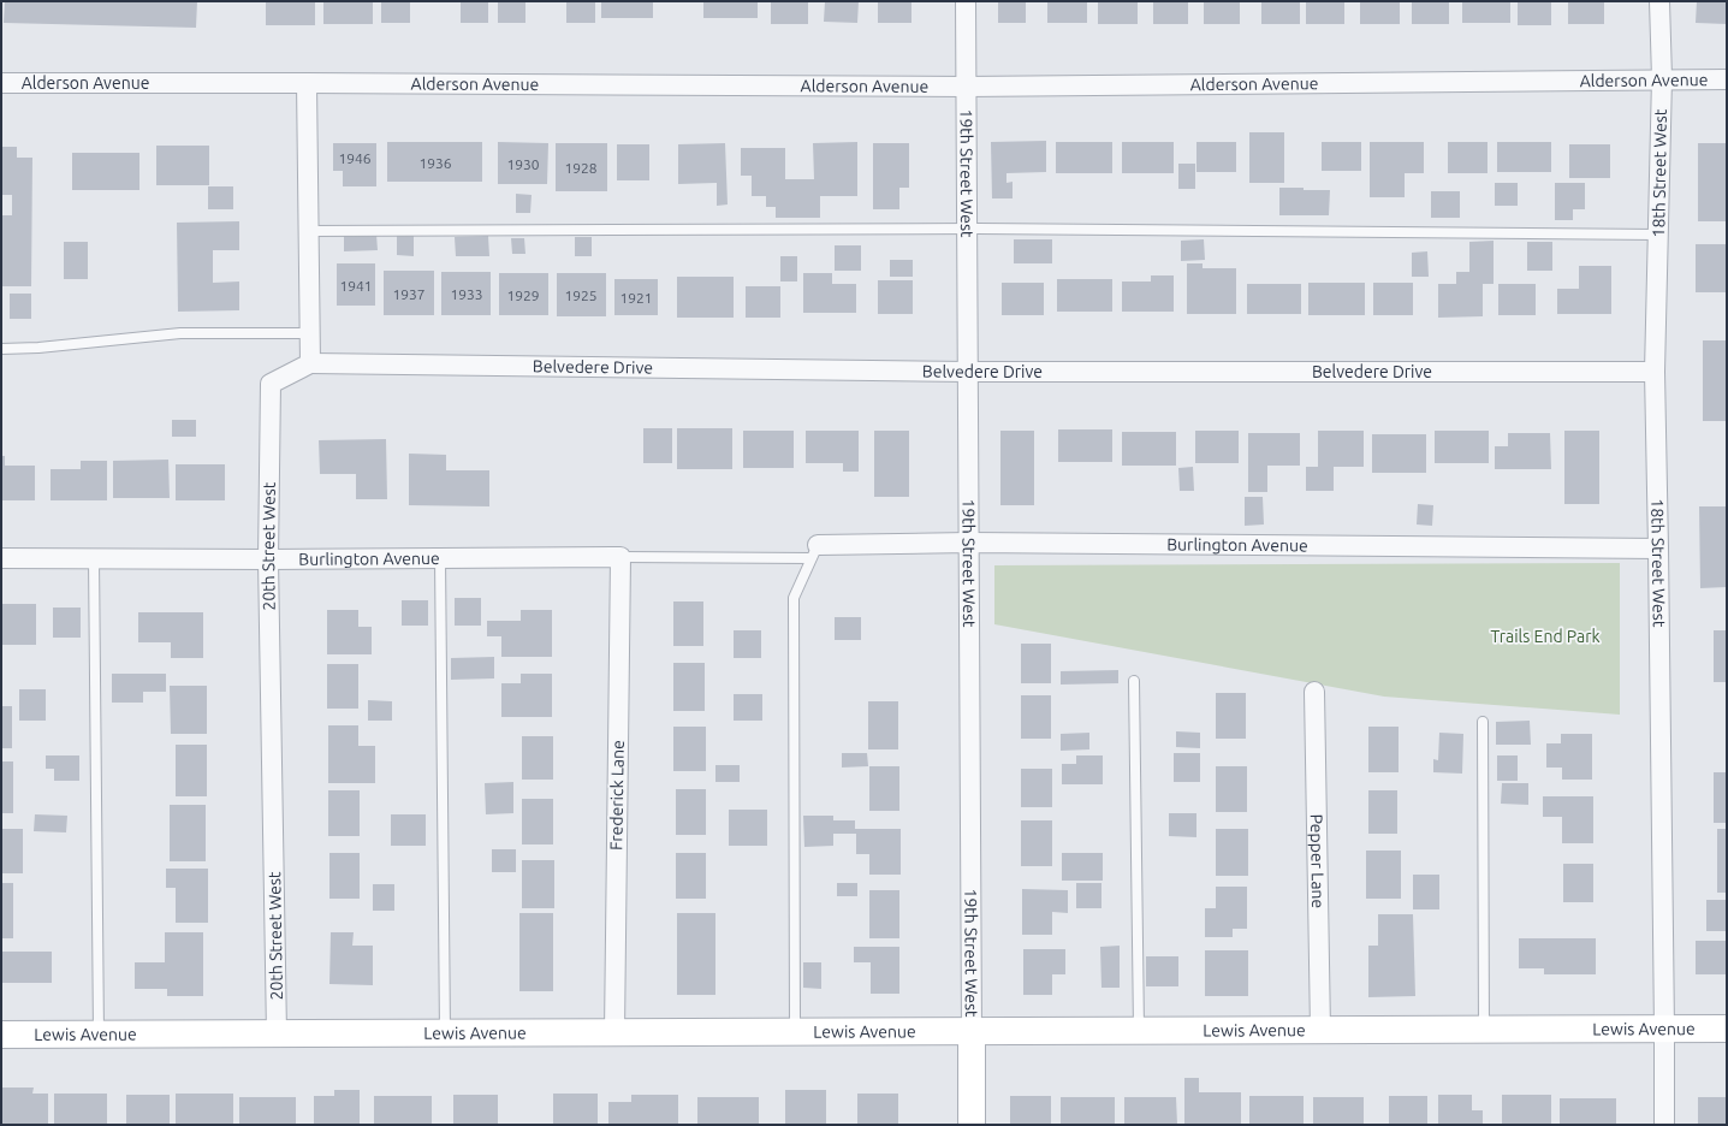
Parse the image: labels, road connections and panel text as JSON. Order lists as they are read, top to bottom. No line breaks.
{"streets":{"street":["Alderson Avenue","19th Street West","18th Street West","Belvedere Drive","Burlington Avenue","20th Street West","Frederick Lane","Pepper Lane","Lewis Avenue"]},"crossings":[["Alderson Avenue","19th Street West"],["Alderson Avenue","18th Street West"],["19th Street West","Belvedere Drive"],["19th Street West","Burlington Avenue"],["19th Street West","Lewis Avenue"],["18th Street West","Belvedere Drive"],["18th Street West","Burlington Avenue"],["18th Street West","Lewis Avenue"],["Belvedere Drive","20th Street West"],["Burlington Avenue","20th Street West"],["Burlington Avenue","Frederick Lane"],["20th Street West","Lewis Avenue"],["Frederick Lane","Lewis Avenue"],["Pepper Lane","Lewis Avenue"]],"parks":["Trails End Park"],"house_numbers":["1946","1936","1930","1928","1941","1937","1933","1929","1925","1921"]}
